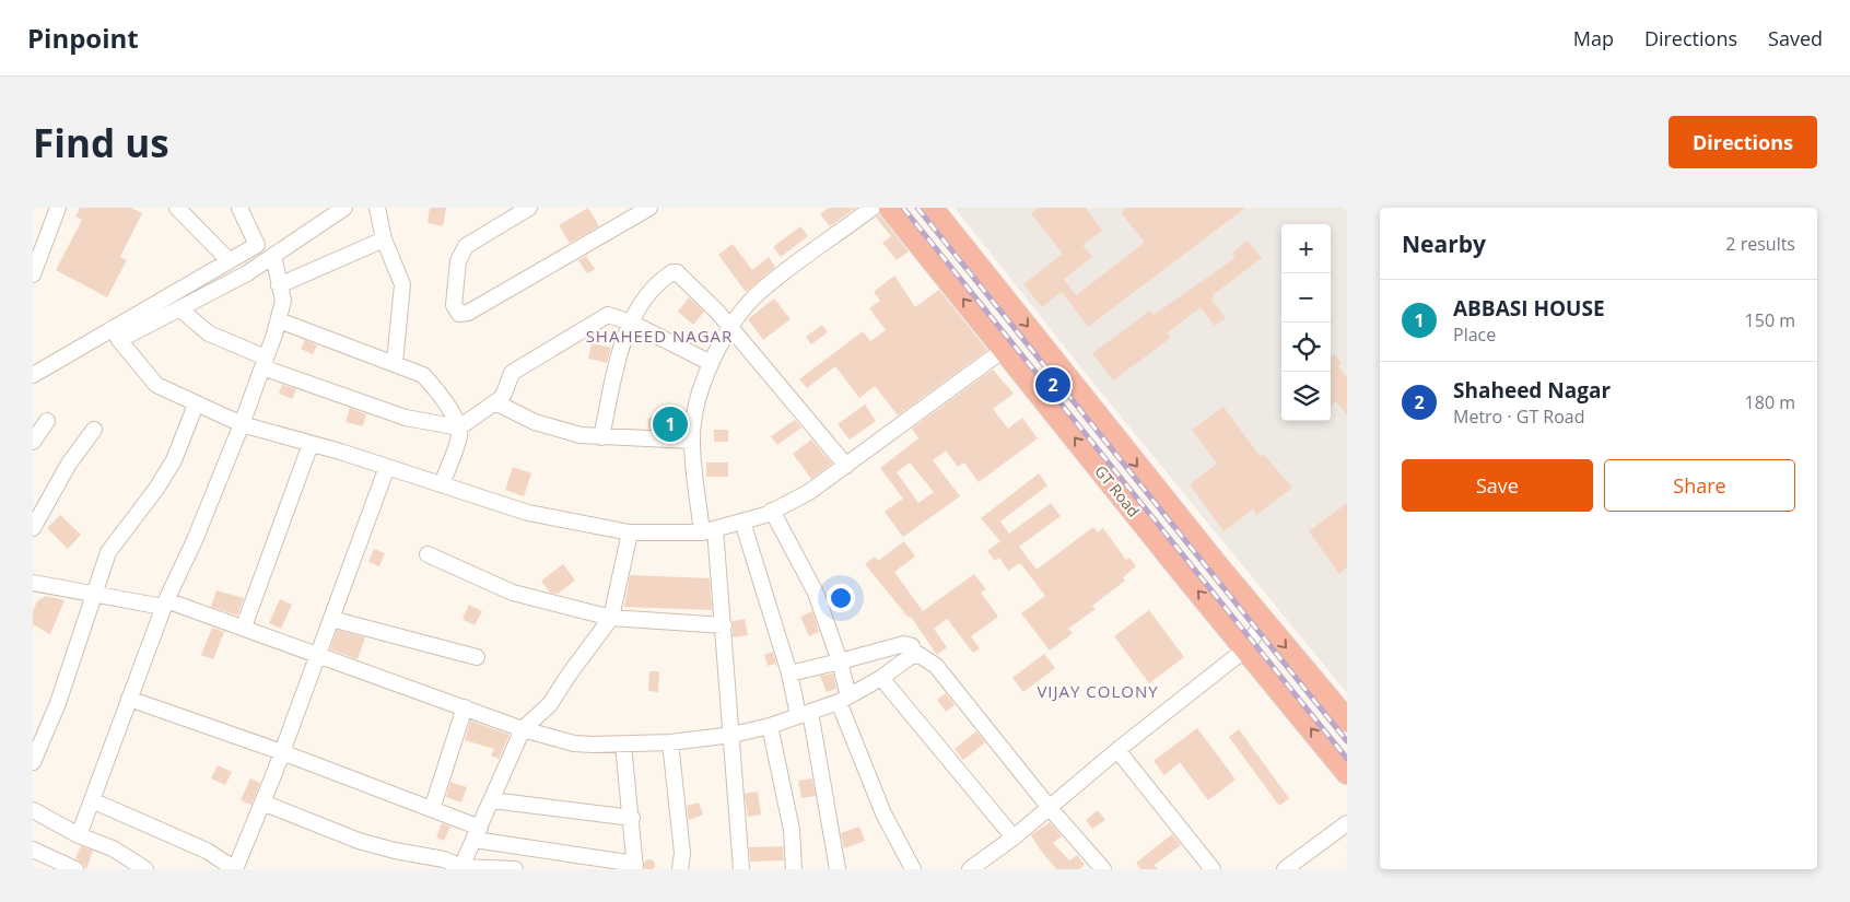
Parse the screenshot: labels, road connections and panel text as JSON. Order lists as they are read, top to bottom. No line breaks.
{"streets":{"highway":["GT Road"]},"districts":["SHAHEED NAGAR","VIJAY COLONY"],"page":{"header":"Pinpoint","nav":["Map","Directions","Saved"],"buttons":["Directions",["Save","Share"]],"title":"Find us","heading":["Nearby","2 results"],"map_buttons":["+","−"],"list":[{"mark":"1","name":"ABBASI HOUSE","note":"Place","value":"150 m"},{"mark":"2","name":"Shaheed Nagar","note":"Metro · GT Road","value":"180 m"}],"pins":["2","1"]}}
